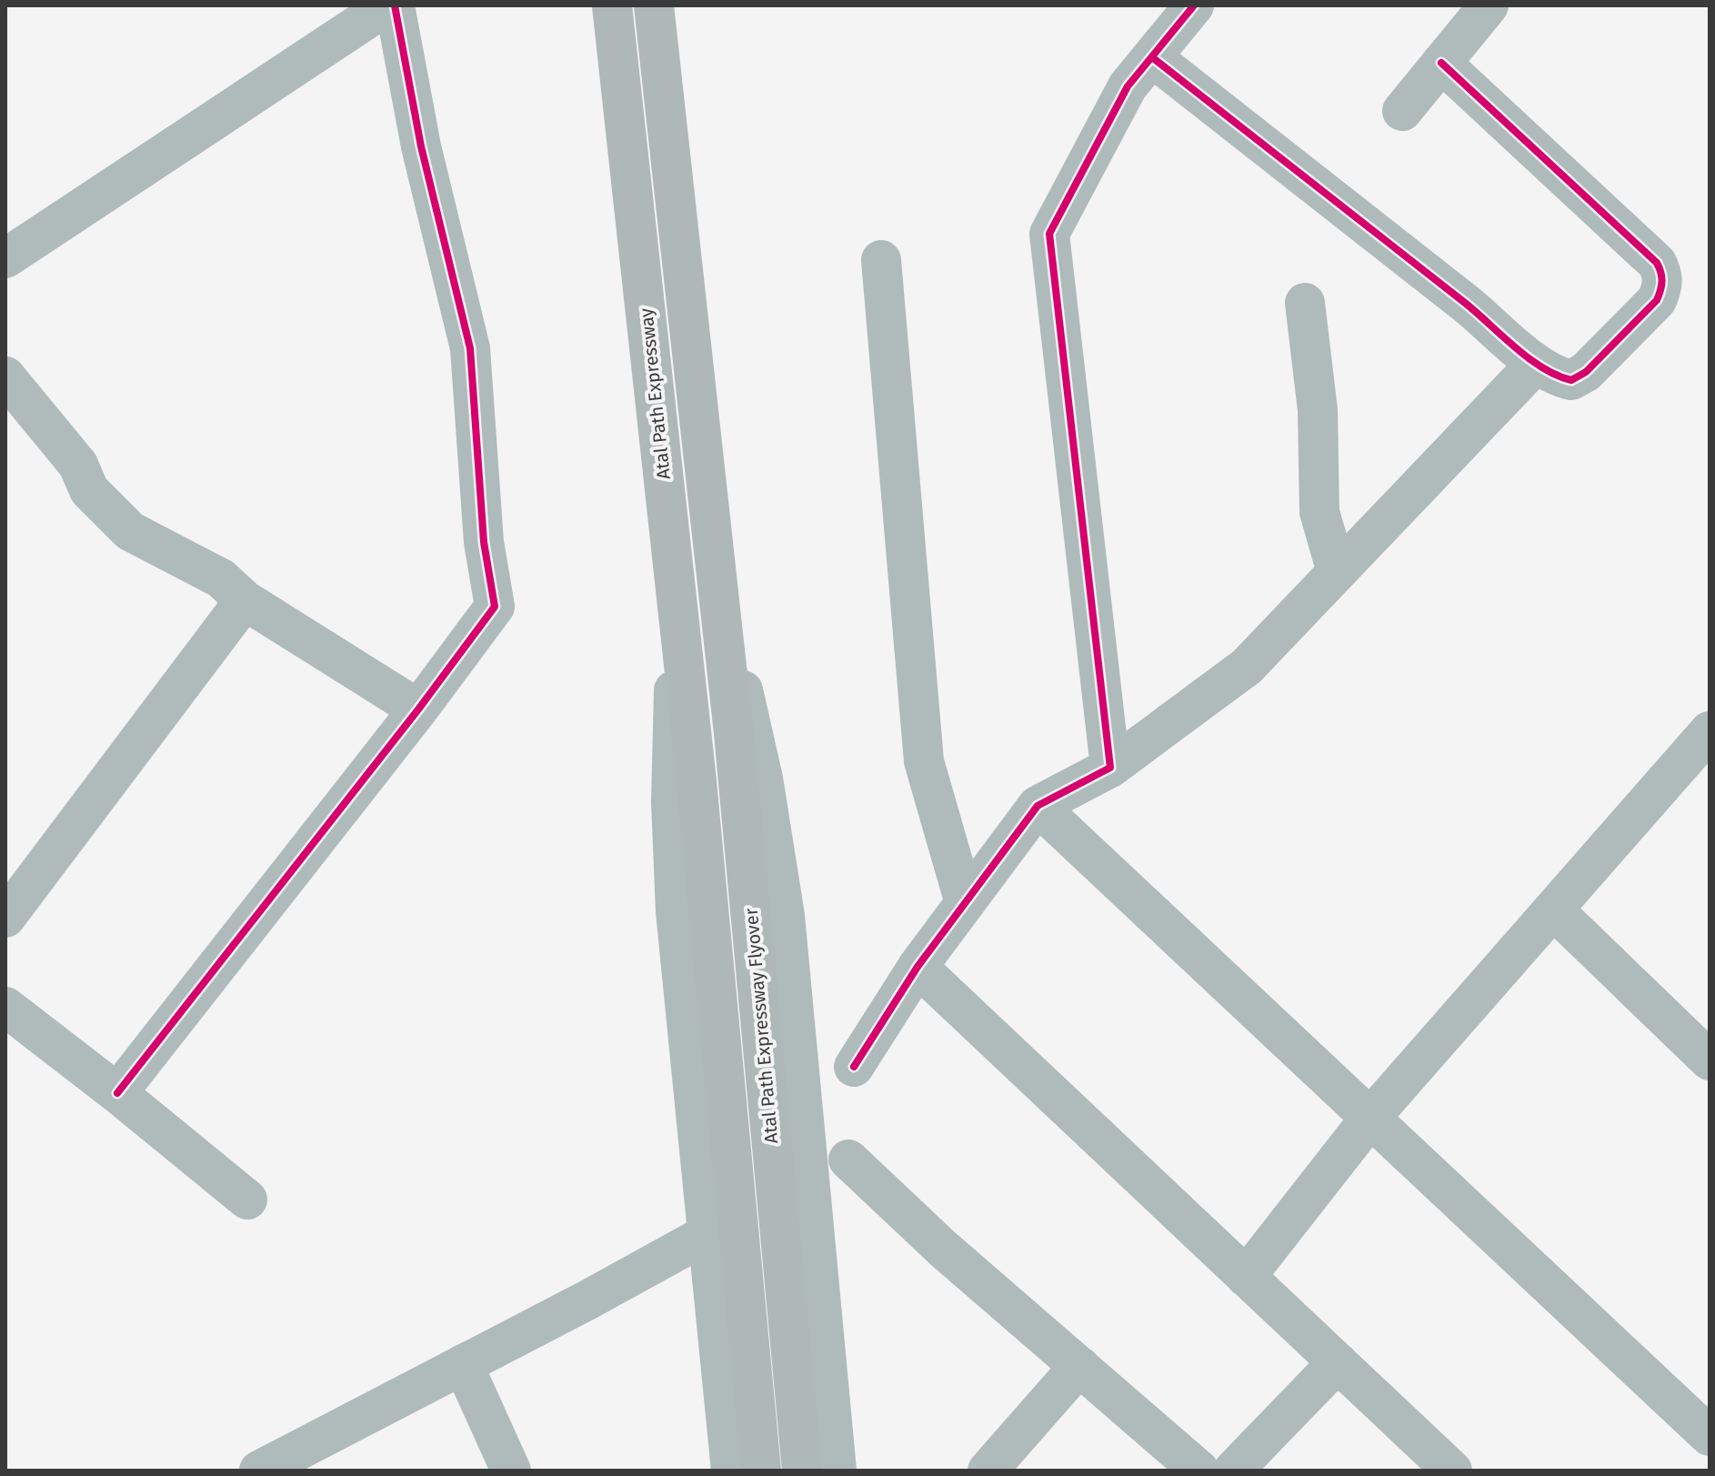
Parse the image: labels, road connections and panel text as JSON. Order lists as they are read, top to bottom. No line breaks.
{"streets":{"highway":["Atal Path Expressway","Atal Path Expressway Flyover"]}}
